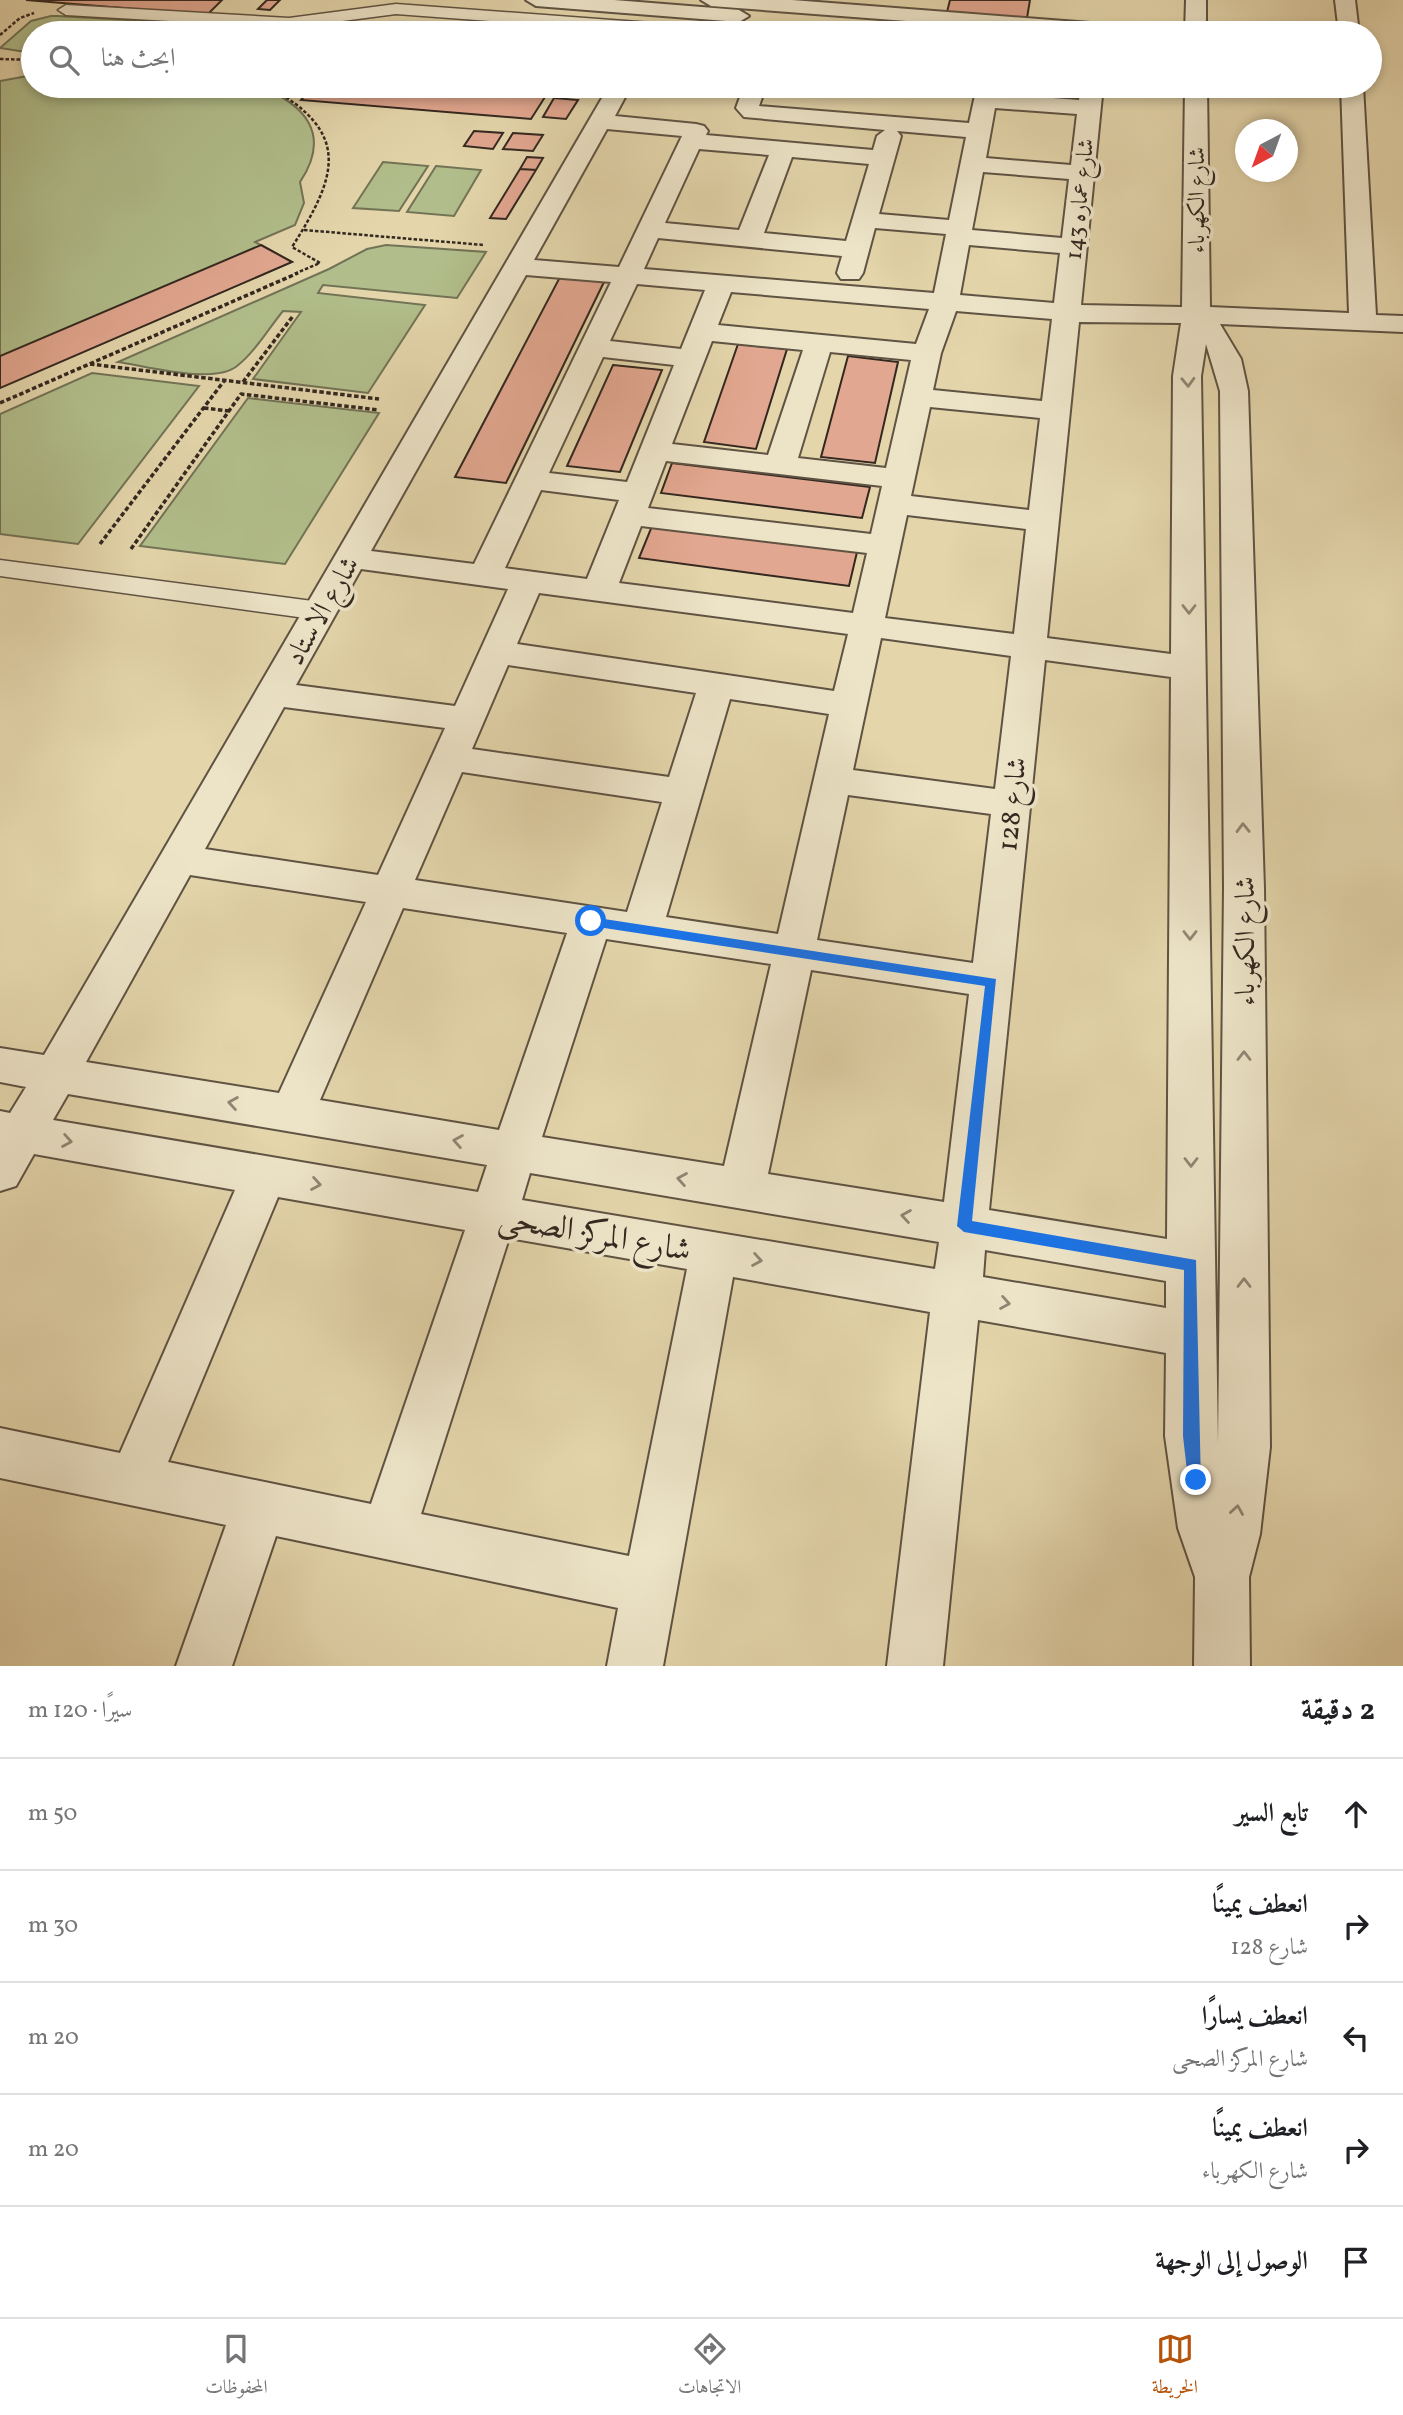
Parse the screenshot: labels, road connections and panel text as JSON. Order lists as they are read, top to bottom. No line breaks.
{"streets":{"street":["شارع عماره 143","شارع الكهرباء","شارع الاستاد","شارع 128","شارع المركز الصحى"]},"crossings":[["شارع عماره 143","شارع 128"],["شارع الكهرباء","شارع المركز الصحى"],["شارع الاستاد","شارع المركز الصحى"],["شارع 128","شارع المركز الصحى"]],"north":"bottom left","page":{"search":"ابحث هنا","heading":["2 دقيقة","سيرًا · 120 m"],"list":[["تابع السير","50 m"],["انعطف يمينًا","شارع 128","30 m"],["انعطف يسارًا","شارع المركز الصحى","20 m"],["انعطف يمينًا","شارع الكهرباء","20 m"],"الوصول إلى الوجهة"],"nav":["الخريطة","الاتجاهات","المحفوظات"]}}
